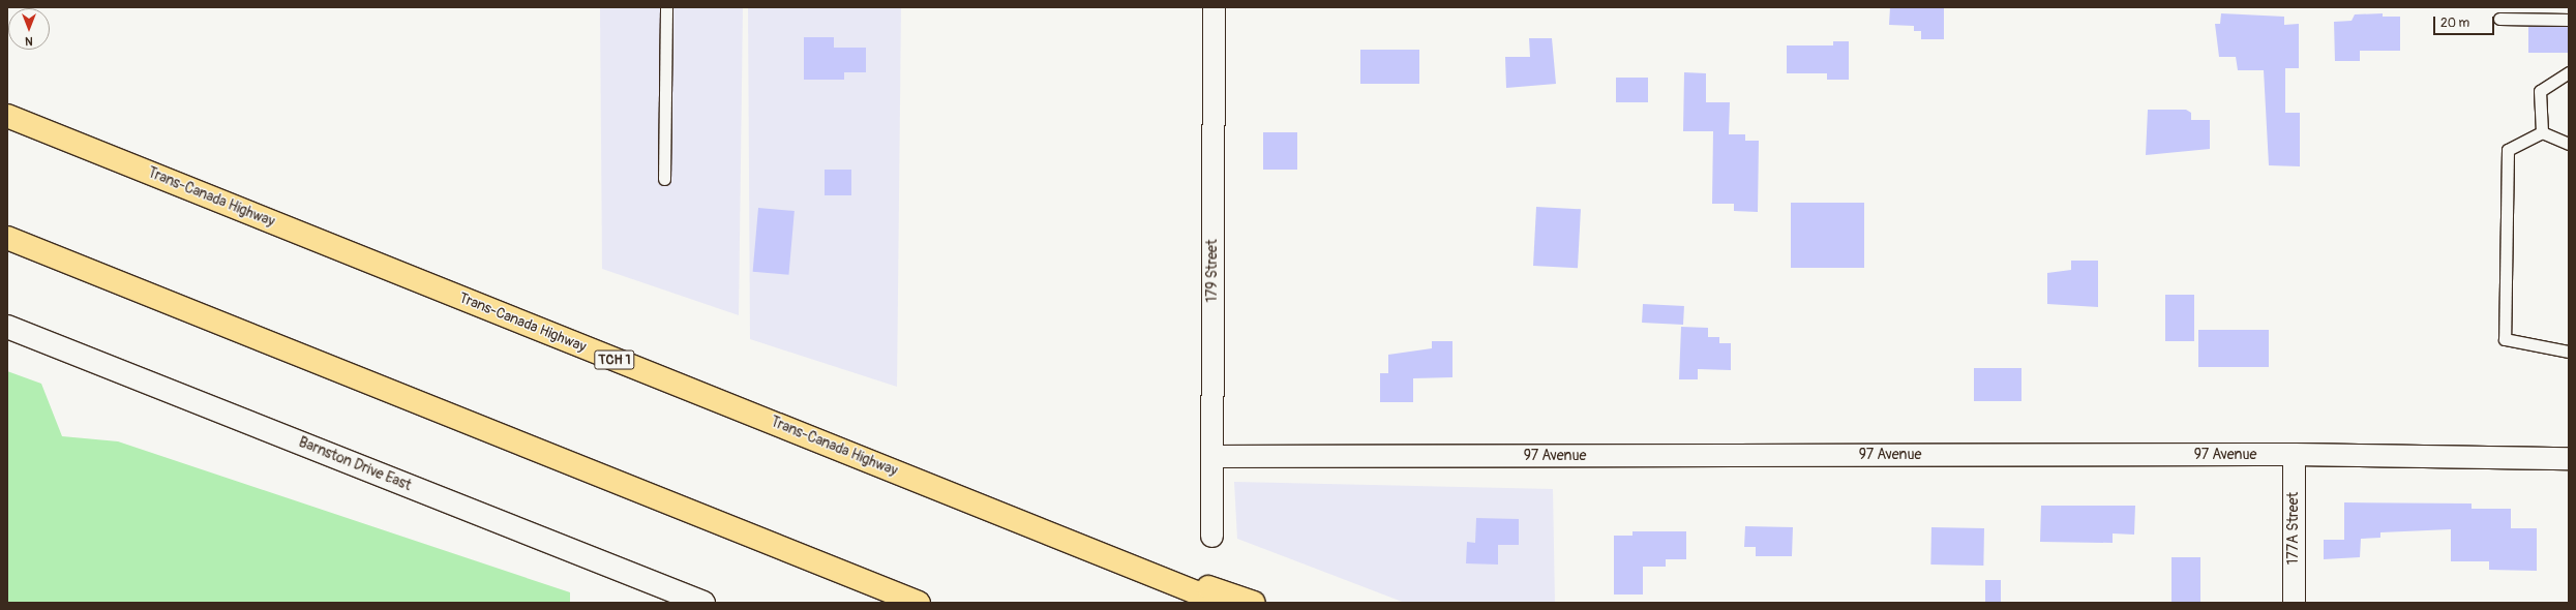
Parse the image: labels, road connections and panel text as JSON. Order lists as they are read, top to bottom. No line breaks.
{"streets":{"highway":["Trans-Canada Highway","TCH 1"],"street":["179 Street","97 Avenue","Barnston Drive East","177A Street"]},"crossings":[["179 Street","97 Avenue"],["97 Avenue","177A Street"]],"scale_bar":"20 m","north":"bottom"}
